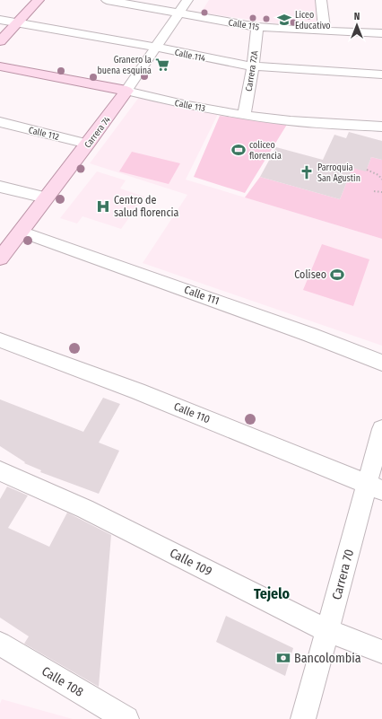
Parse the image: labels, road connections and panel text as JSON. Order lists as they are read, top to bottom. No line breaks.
{"streets":{"main road":["Calle 113","Carrera 74"],"street":["Calle 115","Calle 114","Carrera 72A","Calle 112","Calle 111","Calle 110","Calle 109","Carrera 70","Calle 108"]},"crossings":[["Calle 115","Carrera 72A"],["Calle 115","Carrera 74"],["Calle 114","Carrera 72A"],["Calle 114","Carrera 74"],["Carrera 72A","Calle 113"],["Calle 113","Carrera 74"],["Carrera 74","Calle 112"],["Carrera 74","Calle 111"],["Calle 110","Carrera 70"],["Calle 109","Carrera 70"]],"districts":["Tejelo"],"places":{"school or university":["Liceo Educativo"],"supermarket":["Granero la buena esquina"],"sports":["coliceo florencia","Coliseo"],"church":["Parroquia San Agustin"],"hospital":["Centro de salud florencia"],"bank":["Bancolombia"]},"north":"top"}
